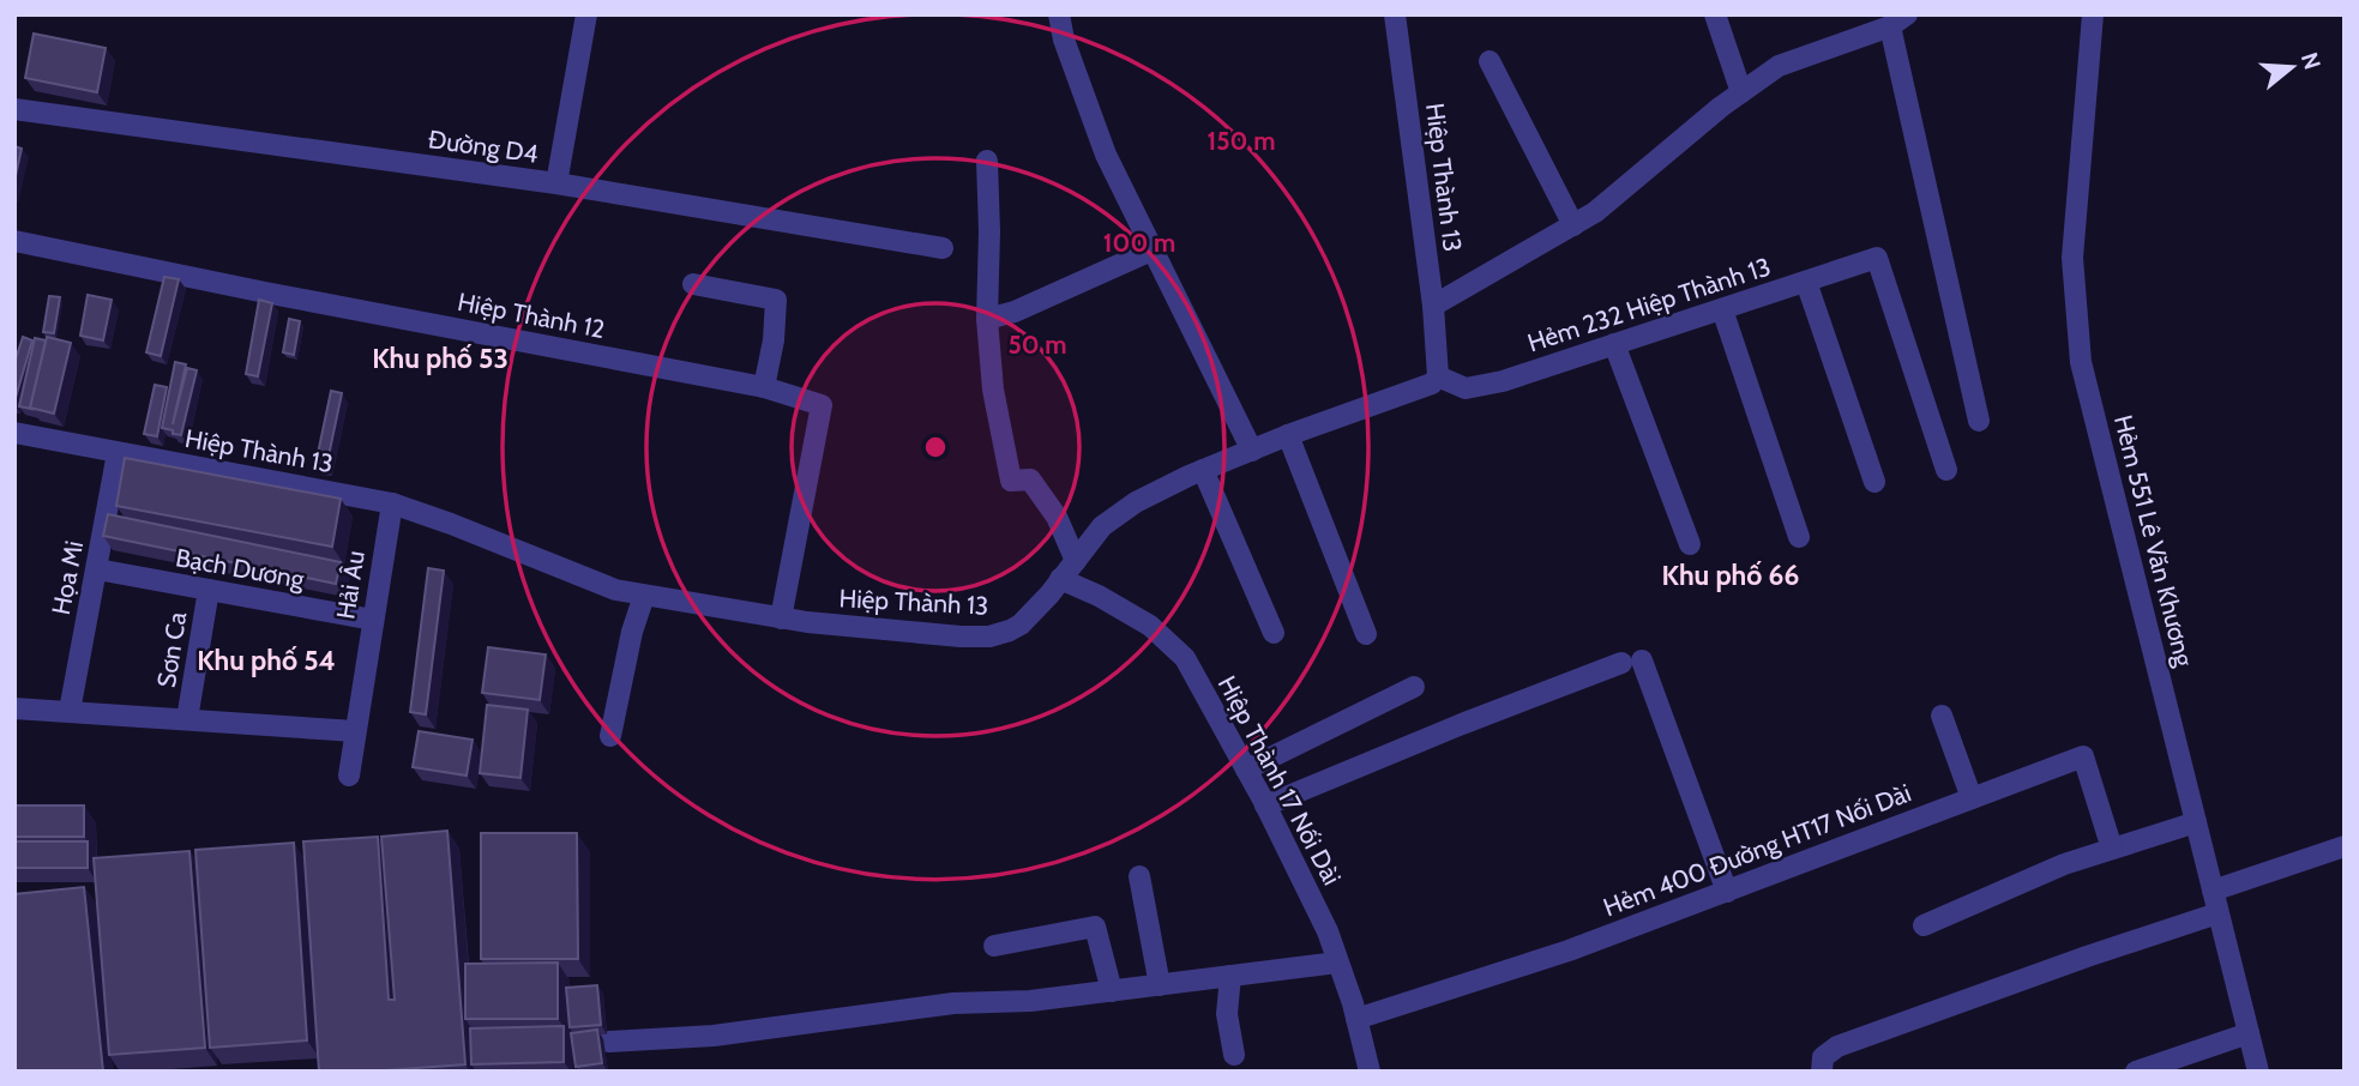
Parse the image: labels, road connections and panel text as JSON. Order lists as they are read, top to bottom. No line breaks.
{"streets":{"street":["Đường D4","Hiệp Thành 13","Hẻm 232 Hiệp Thành 13","Hiệp Thành 12","Hẻm 551 Lê Văn Khương","Bạch Dương","Họa Mi","Hải Âu","Sơn Ca","Hiệp Thành 17 Nối Dài","Hẻm 400 Đường HT17 Nối Dài"]},"crossings":[["Hiệp Thành 13","Hẻm 232 Hiệp Thành 13"],["Hiệp Thành 13","Hiệp Thành 12"],["Hiệp Thành 13","Họa Mi"],["Hiệp Thành 13","Hải Âu"],["Hiệp Thành 13","Hiệp Thành 17 Nối Dài"],["Bạch Dương","Họa Mi"],["Bạch Dương","Hải Âu"],["Bạch Dương","Sơn Ca"],["Hiệp Thành 17 Nối Dài","Hẻm 400 Đường HT17 Nối Dài"]],"districts":["Khu phố 53","Khu phố 66","Khu phố 54"],"north":"right","rings":["150 m","100 m","50 m"]}
